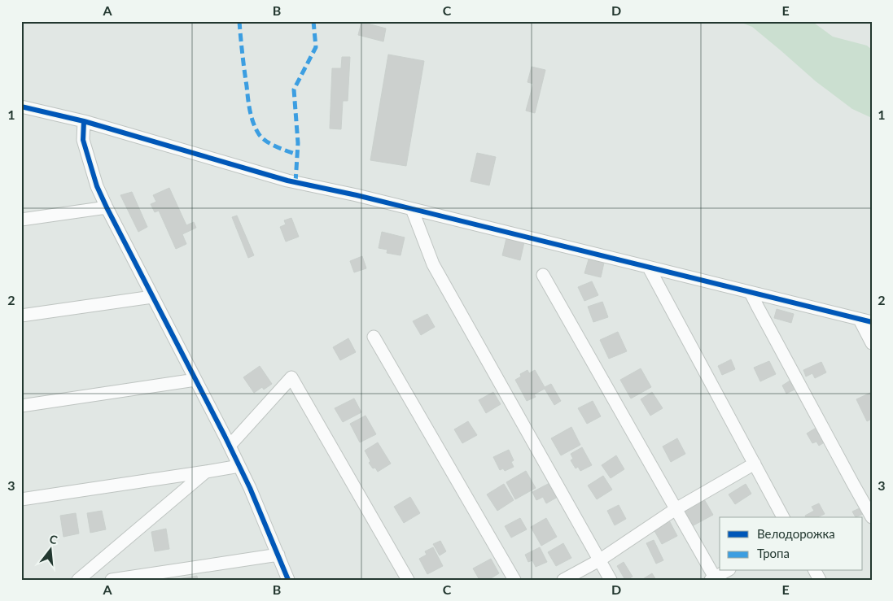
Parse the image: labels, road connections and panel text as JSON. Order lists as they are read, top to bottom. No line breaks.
{"legend":["Велодорожка","Тропа"],"north":"top","grid":{"columns":["A","B","C","D","E"],"rows":["1","2","3"]}}
